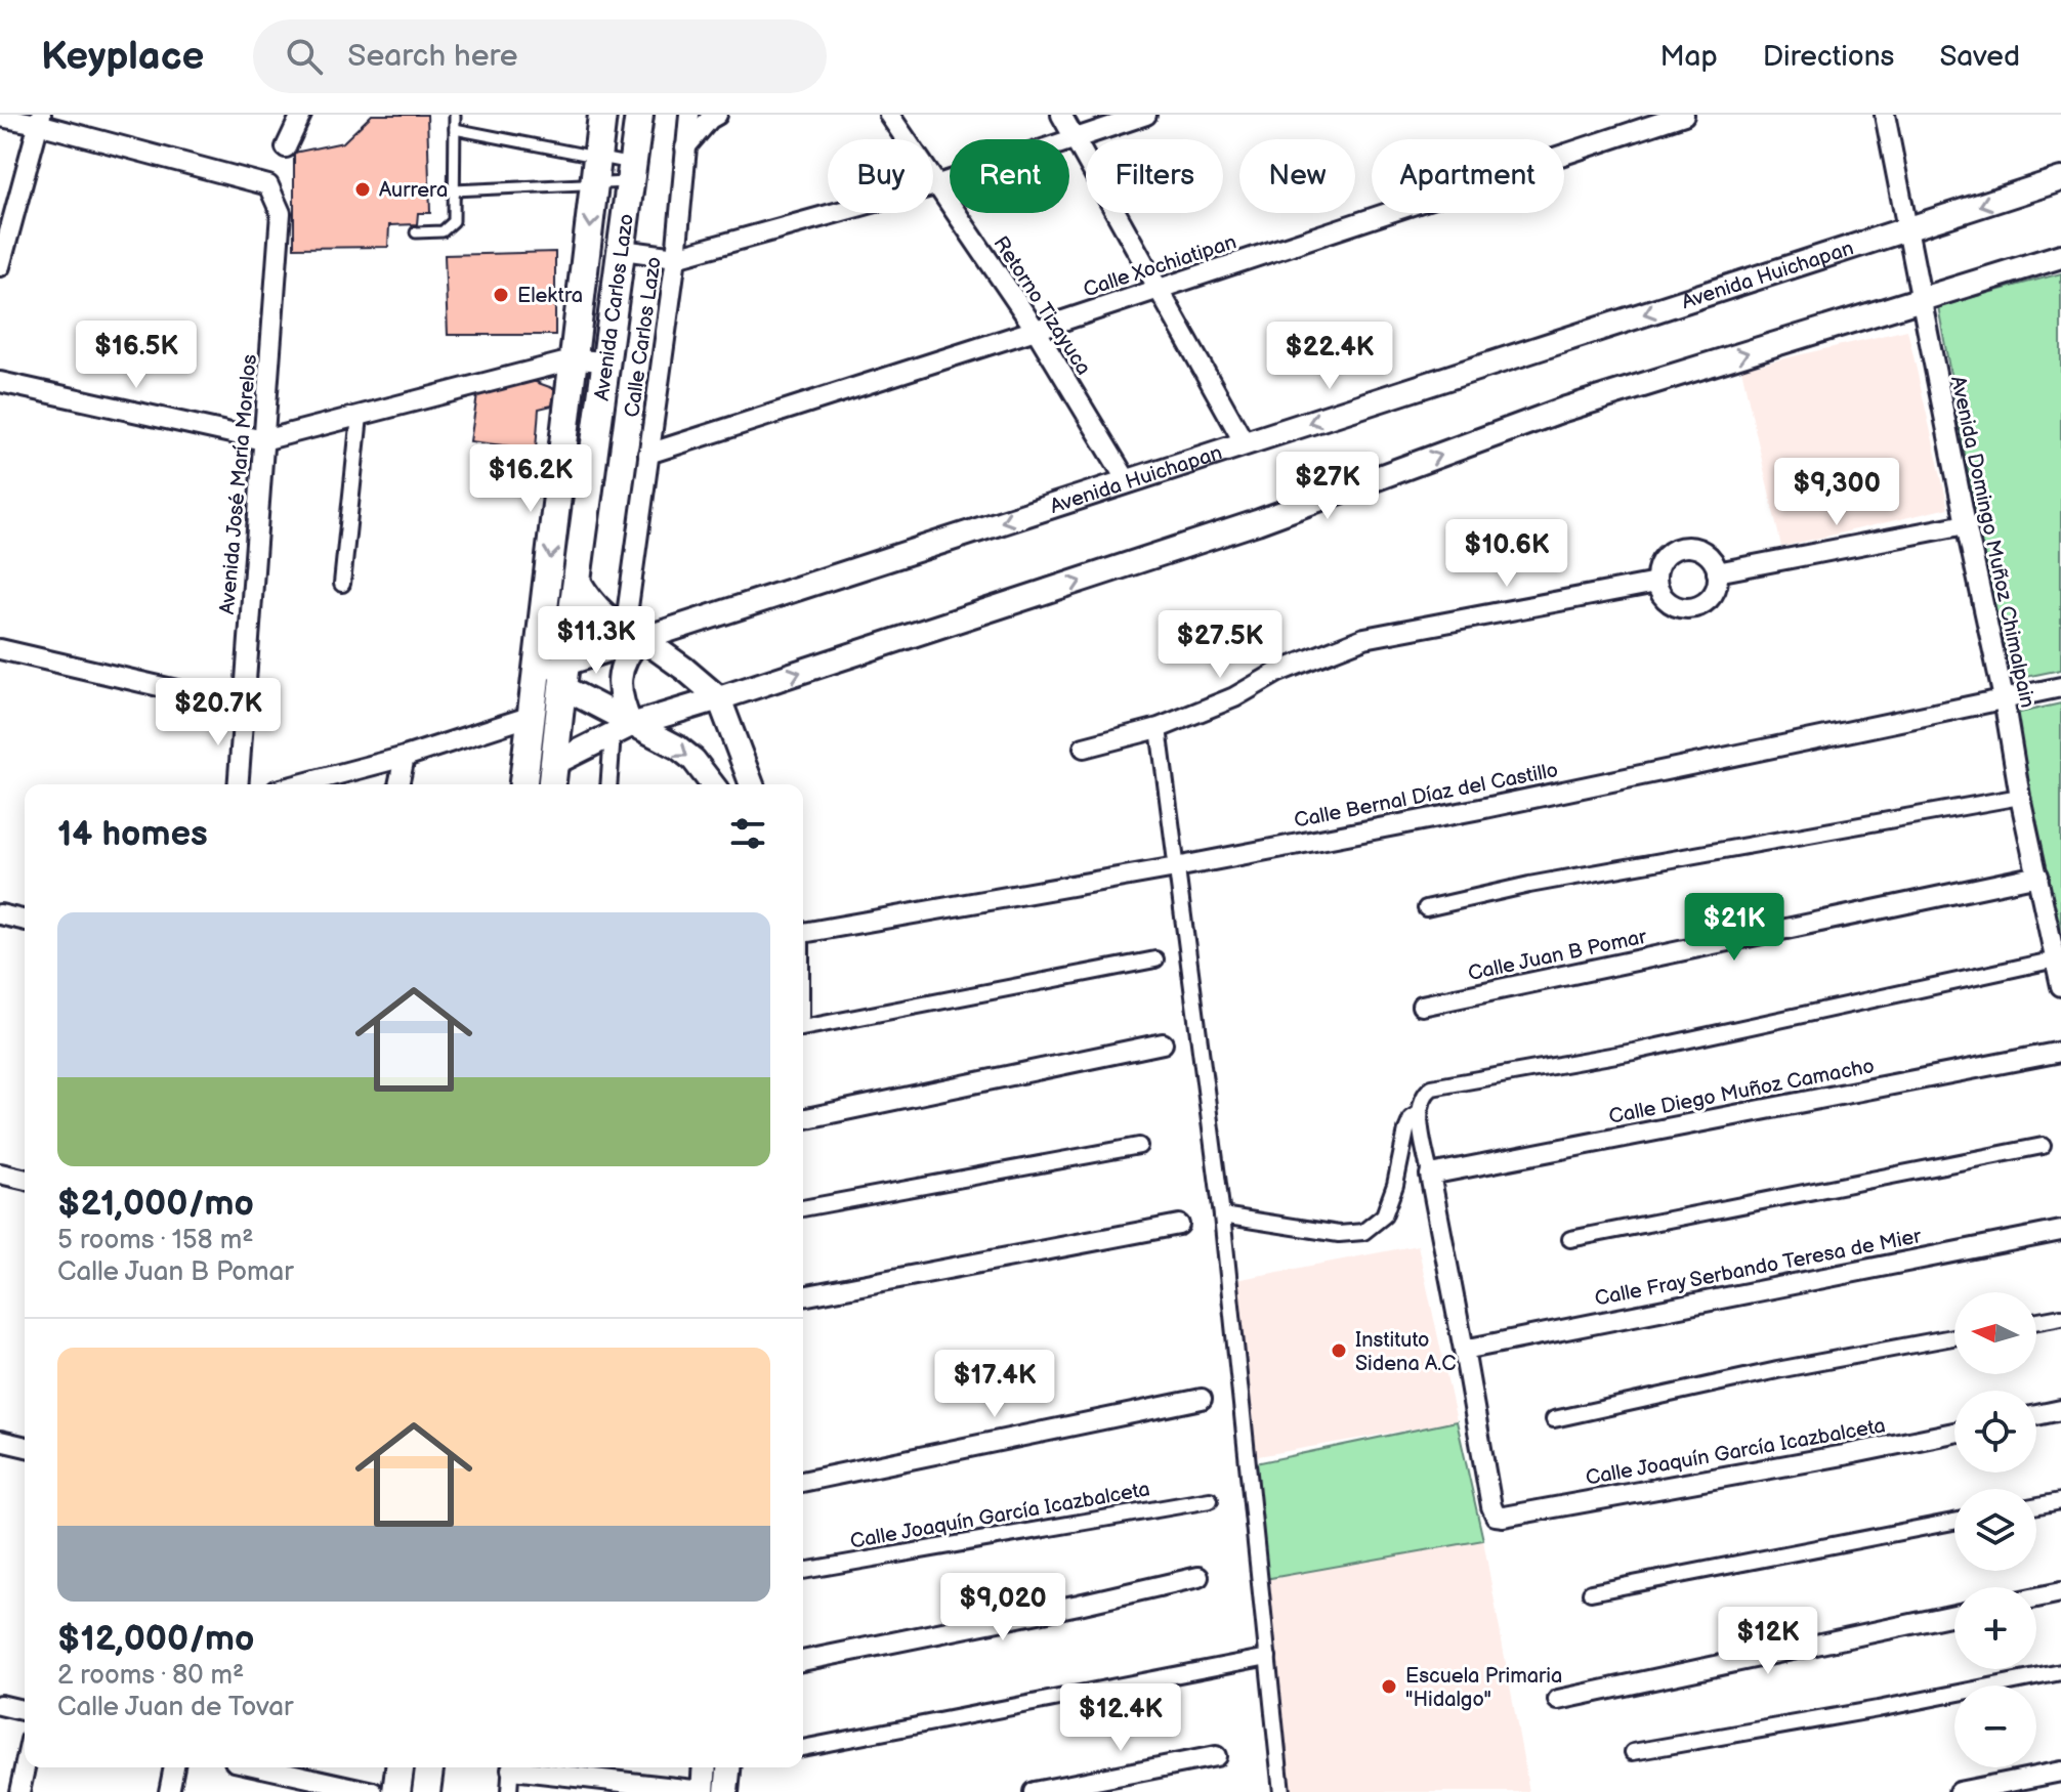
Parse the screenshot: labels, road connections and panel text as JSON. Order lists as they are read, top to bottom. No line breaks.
{"streets":{"main road":["Avenida Carlos Lazo"],"street":["Calle Xochiatipan","Avenida Huichapan","Retorno Tizayuca","Calle Carlos Lazo","Avenida José María Morelos","Avenida Domingo Muñoz Chimalpain","Calle Bernal Díaz del Castillo","Calle Juan B Pomar","Calle Diego Muñoz Camacho","Calle Fray Serbando Teresa de Mier","Calle Joaquín García Icazbalceta"]},"crossings":[["Calle Xochiatipan","Retorno Tizayuca"],["Calle Xochiatipan","Calle Carlos Lazo"],["Avenida Huichapan","Retorno Tizayuca"],["Avenida Huichapan","Avenida Carlos Lazo"],["Avenida Huichapan","Calle Carlos Lazo"],["Avenida Huichapan","Avenida Domingo Muñoz Chimalpain"],["Avenida Domingo Muñoz Chimalpain","Calle Bernal Díaz del Castillo"],["Avenida Domingo Muñoz Chimalpain","Calle Juan B Pomar"],["Calle Fray Serbando Teresa de Mier","Calle Joaquín García Icazbalceta"]],"places":["Aurrera","Elektra","Instituto Sidena A.C","Escuela Primaria \"Hidalgo\""],"north":"left","page":{"header":"Keyplace","search":"Search here","nav":["Map","Directions","Saved"],"chip":["Buy","Rent","Filters","New","Apartment"],"price":["$16.5K","$22.4K","$16.2K","$27K","$9,300","$10.6K","$11.3K","$27.5K","$20.7K","$21K","$17.4K","$9,020","$12K","$12.4K"],"heading":"14 homes","list":[{"name":"$21,000/mo","note":"5 rooms · 158 m² · Calle Juan B Pomar"},{"name":"$12,000/mo","note":"2 rooms · 80 m² · Calle Juan de Tovar"}],"map_buttons":["+","−"]}}
